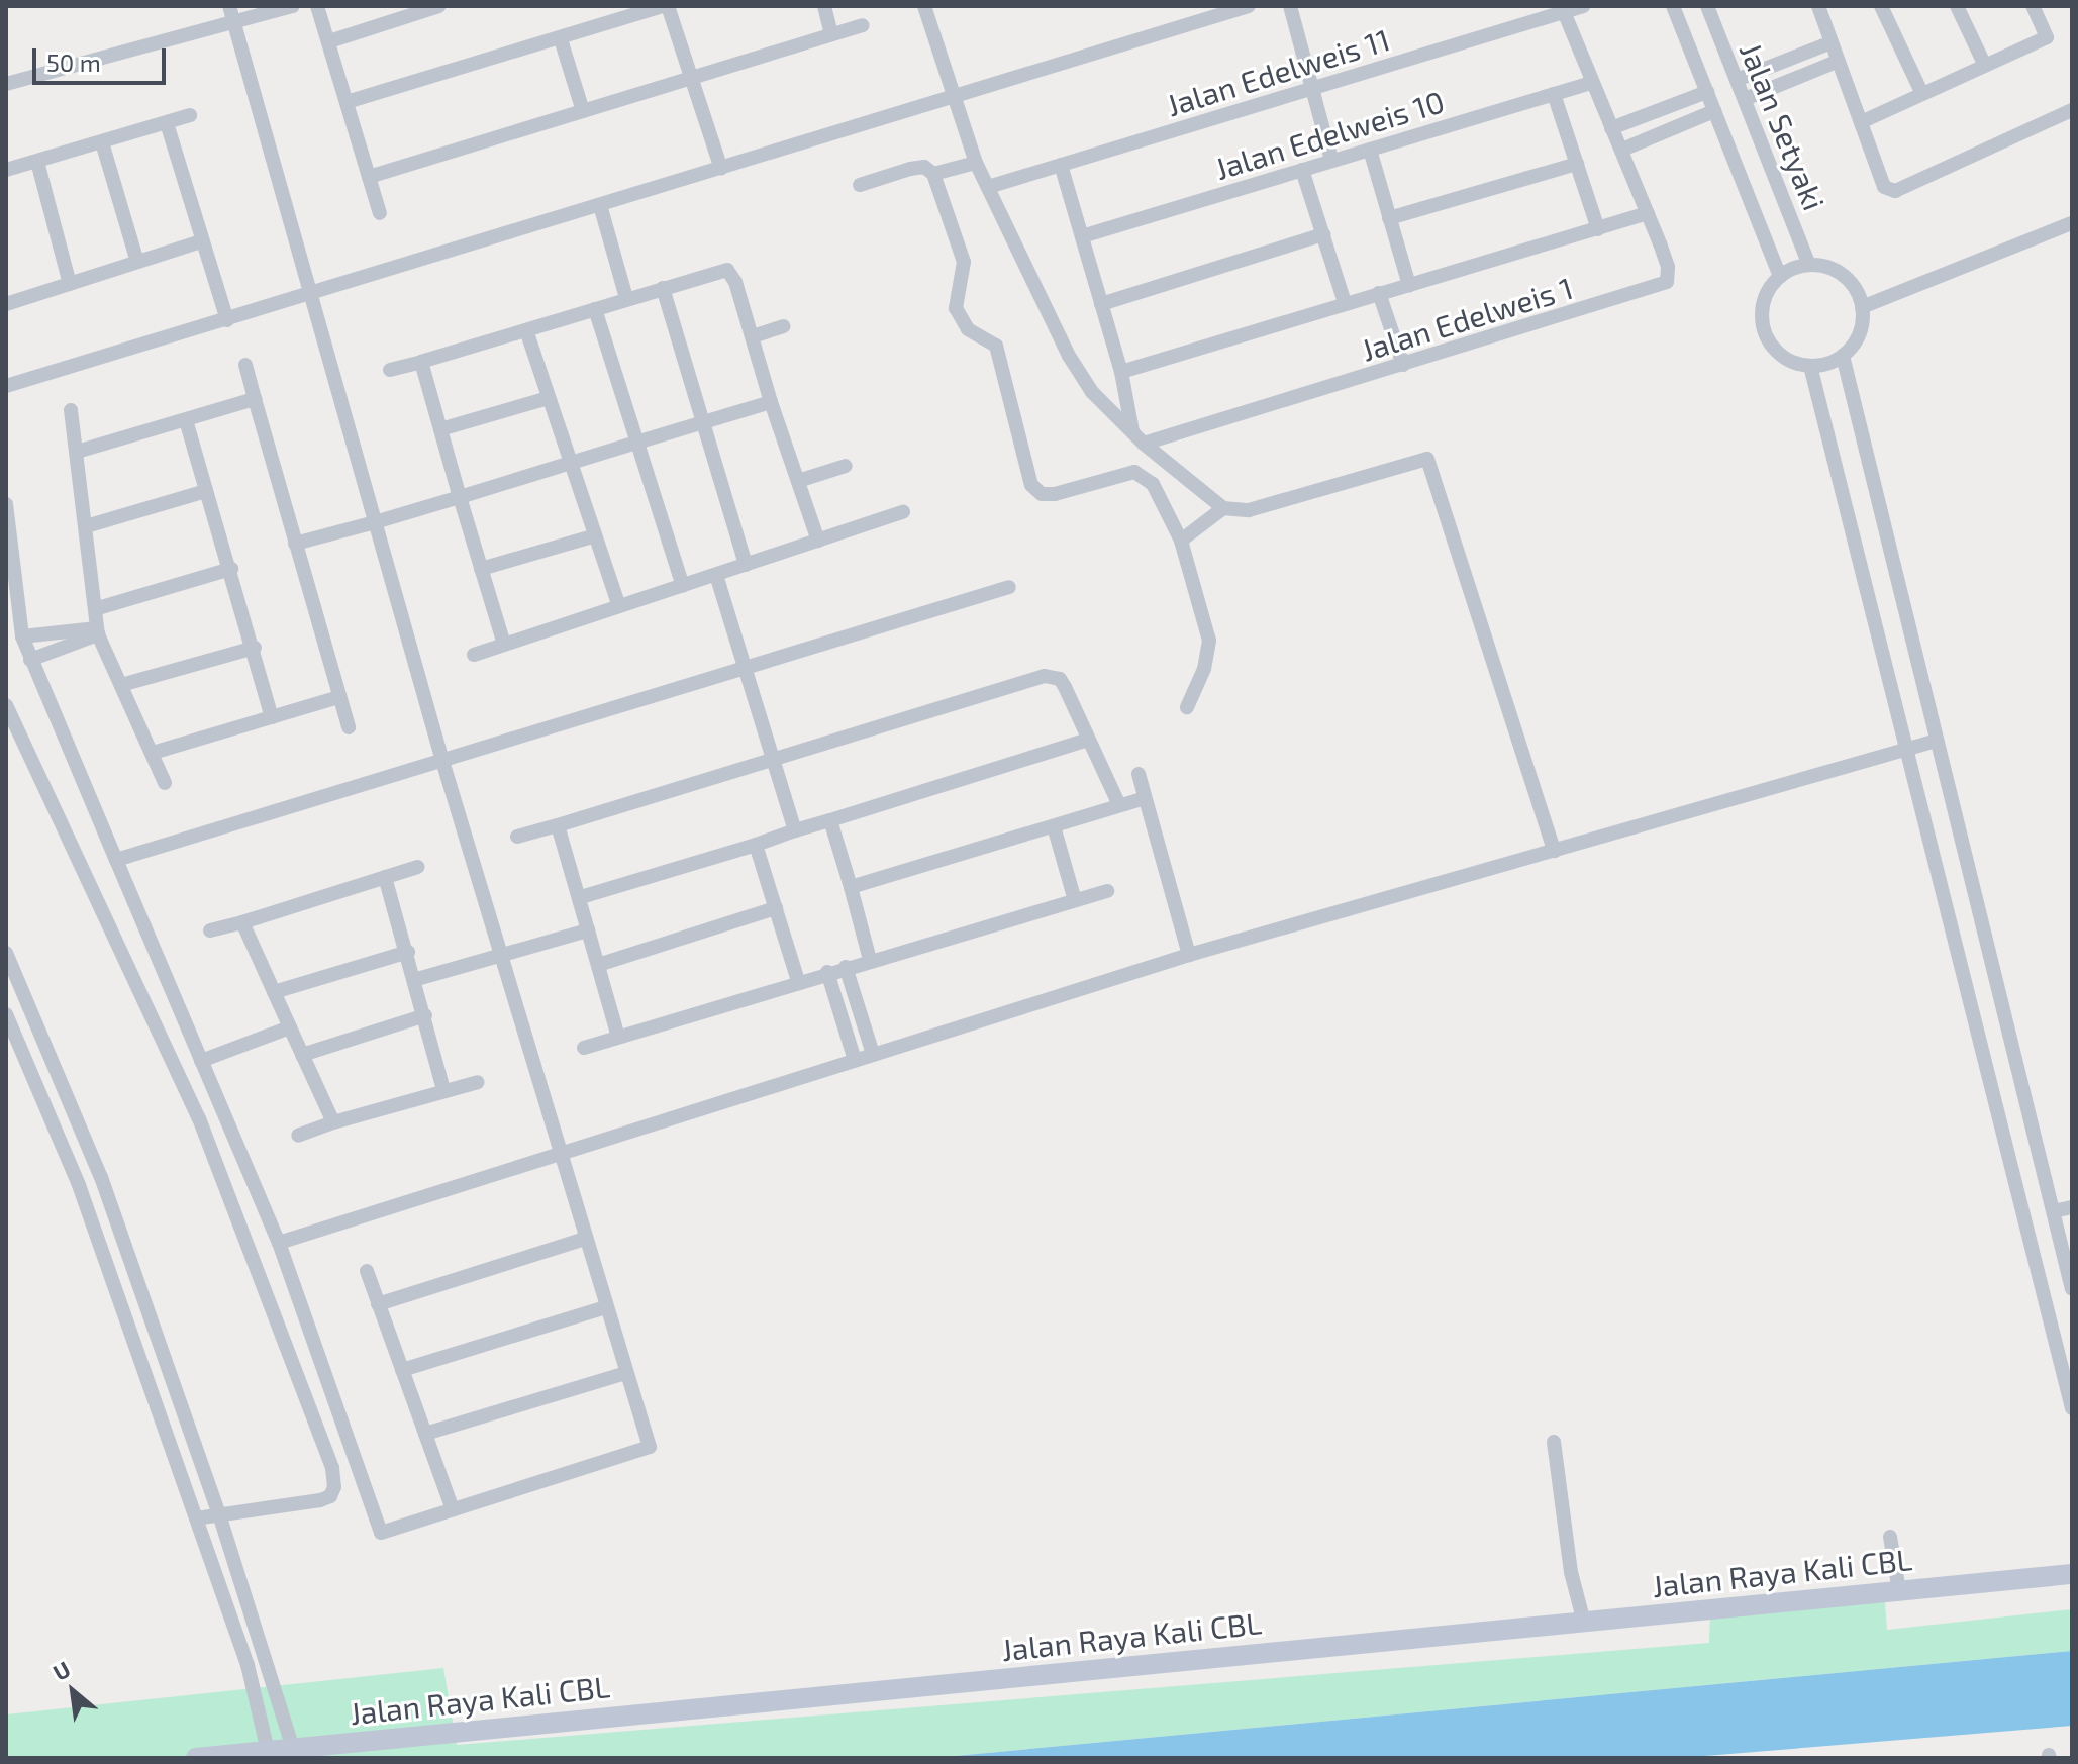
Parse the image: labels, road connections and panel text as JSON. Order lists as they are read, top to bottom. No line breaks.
{"streets":{"main road":["Jalan Raya Kali CBL"],"street":["Jalan Edelweis 11","Jalan Setyaki","Jalan Edelweis 10","Jalan Edelweis 1"]},"crossings":[["Jalan Edelweis 11","Jalan Edelweis 1"],["Jalan Edelweis 10","Jalan Edelweis 1"]],"scale_bar":"50 m","north":"top left"}
